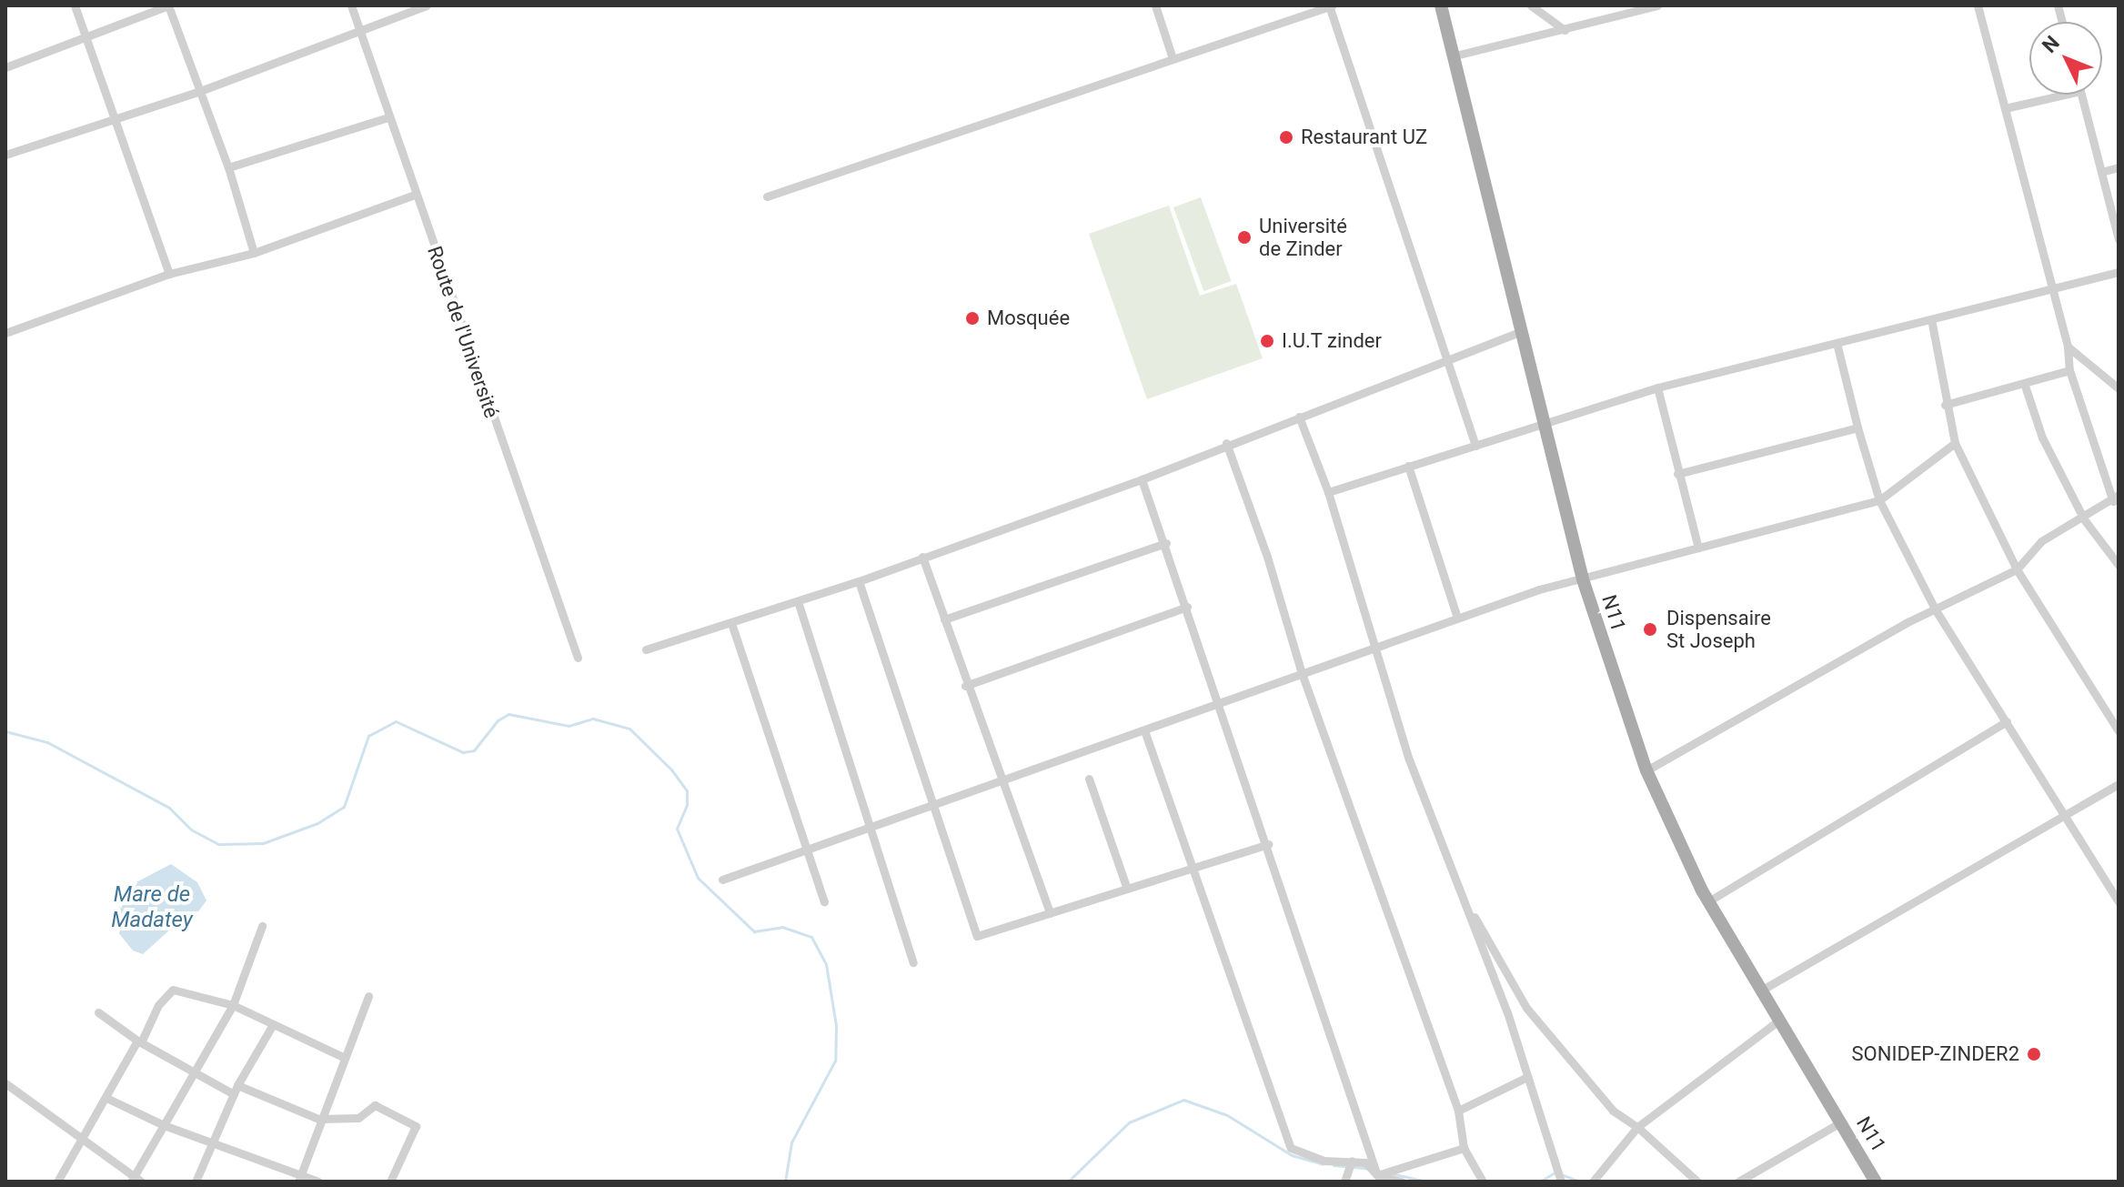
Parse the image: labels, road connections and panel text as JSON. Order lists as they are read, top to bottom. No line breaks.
{"streets":{"main road":["N11"],"street":["Route de l'Université"]},"water":["Mare de Madatey"],"places":["Restaurant UZ","Université de Zinder","Mosquée","I.U.T zinder","Dispensaire St Joseph","SONIDEP-ZINDER2"],"north":"top left"}
